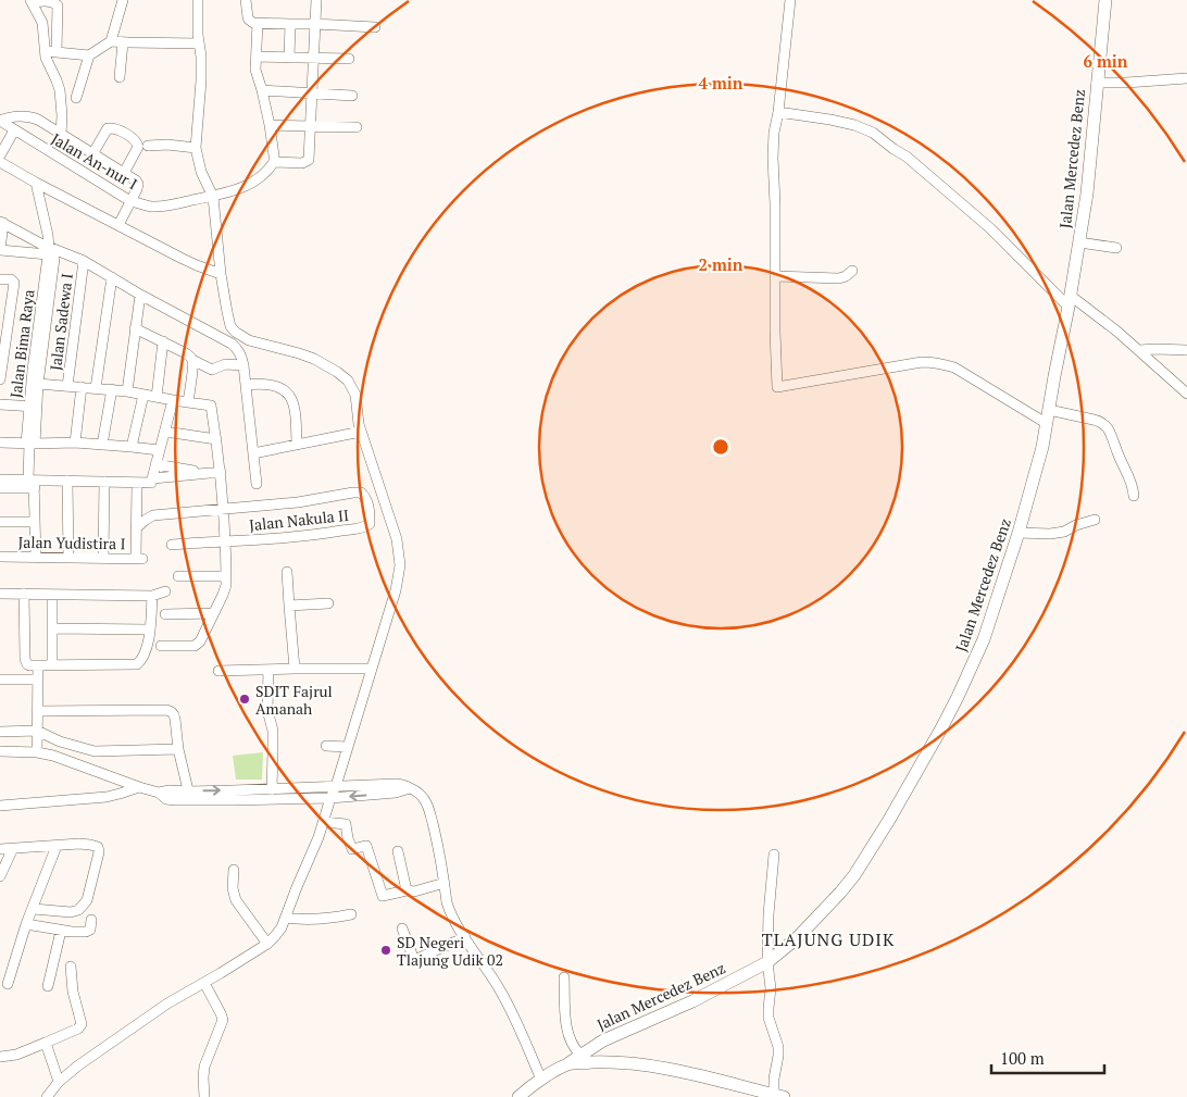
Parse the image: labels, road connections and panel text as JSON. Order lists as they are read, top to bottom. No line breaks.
{"streets":{"main road":["Jalan Mercedez Benz"],"street":["Jalan An-nur I","Jalan Sadewa I","Jalan Bima Raya","Jalan Nakula II","Jalan Yudistira I"]},"crossings":[["Jalan Bima Raya","Jalan Yudistira I"]],"districts":["TLAJUNG UDIK"],"places":["SDIT Fajrul Amanah","SD Negeri Tlajung Udik 02"],"scale_bar":"100 m","rings":["6 min","4 min","2 min"]}
